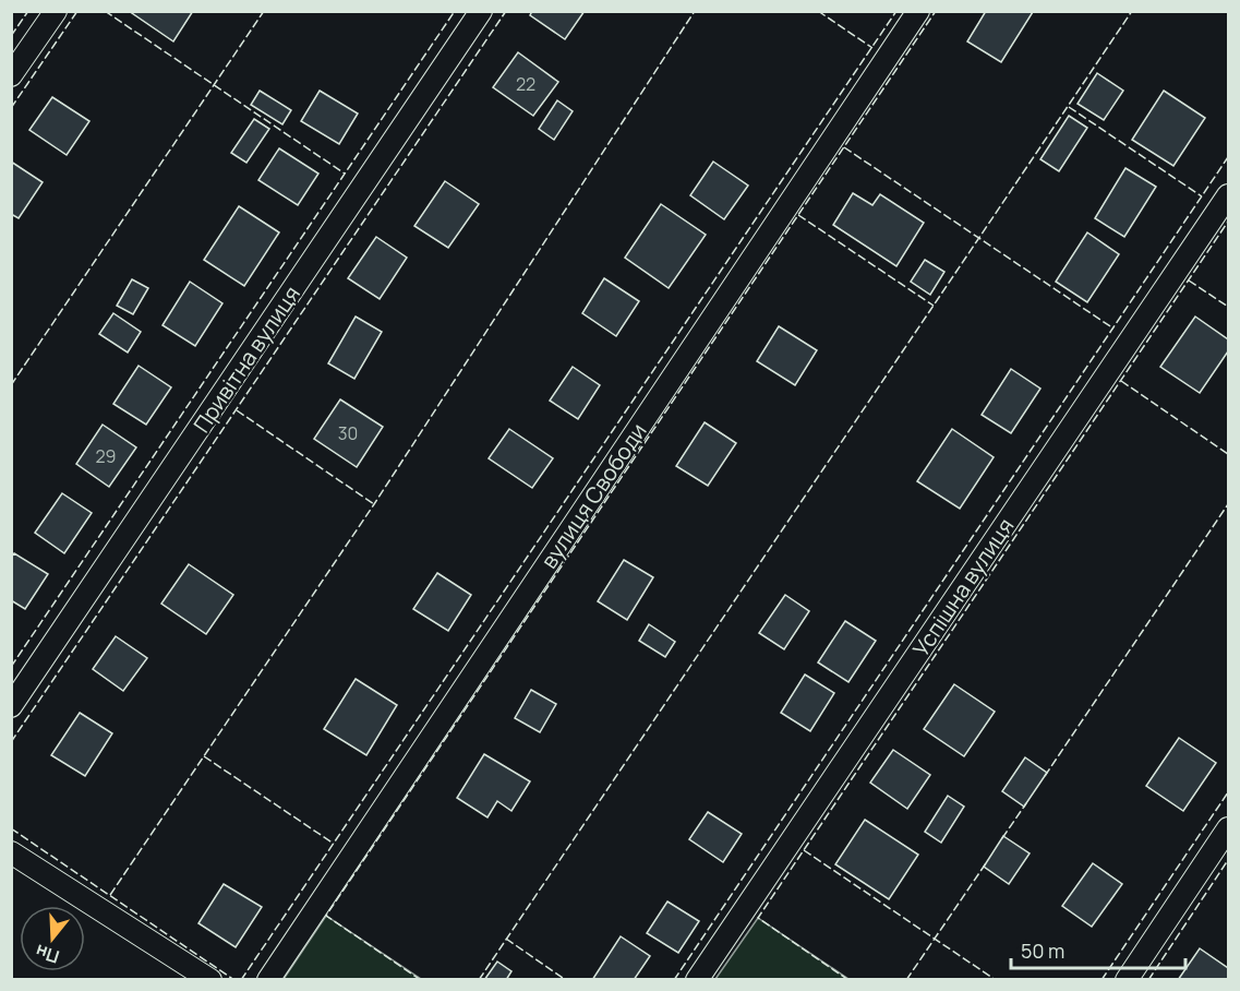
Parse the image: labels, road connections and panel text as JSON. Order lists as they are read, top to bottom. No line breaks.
{"streets":{"street":["Привітна вулиця","вулиця Свободи","Успішна вулиця"]},"house_numbers":["22","30","29"],"scale_bar":"50 m","north":"bottom"}
